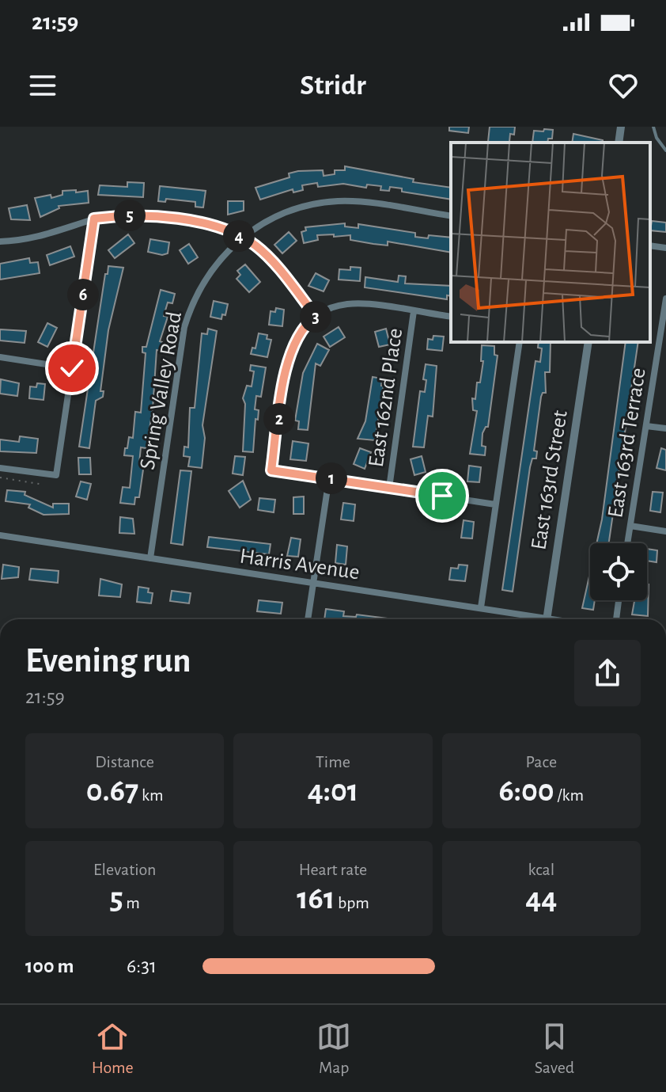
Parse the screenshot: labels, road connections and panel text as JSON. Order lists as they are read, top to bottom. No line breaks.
{"streets":{"street":["Spring Valley Road","East 162nd Place","East 163rd Terrace","East 163rd Street","Harris Avenue"]},"crossings":[["Spring Valley Road","Harris Avenue"]],"page":{"status":"21:59","header":"Stridr","pins":["5","4","6","3","2","1"],"heading":["Evening run","21:59"],"stats":[["Distance","0.67 km"],["Time","4:01"],["Pace","6:00 /km"],["Elevation","5 m"],["Heart rate","161 bpm"],["kcal","44"]],"list":[{"name":"100 m","note":"6:31"}],"tabs":["Home","Map","Saved"]}}
